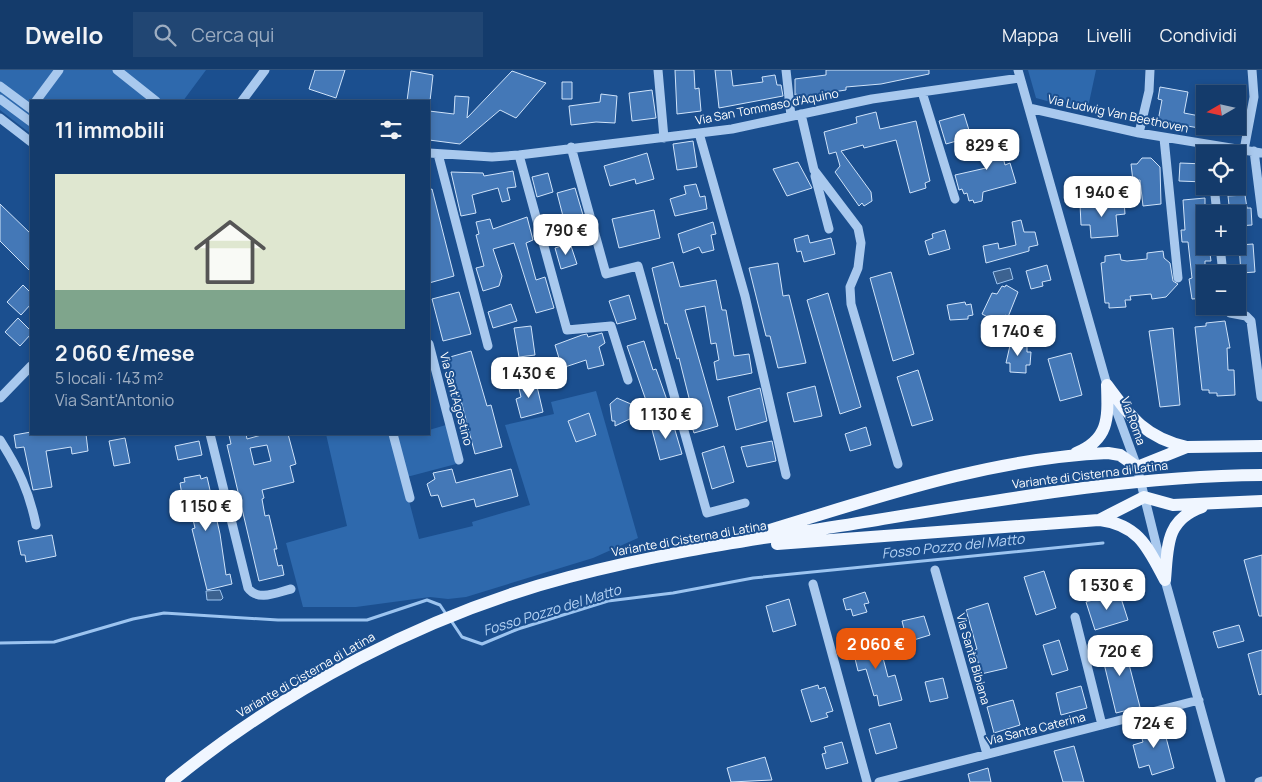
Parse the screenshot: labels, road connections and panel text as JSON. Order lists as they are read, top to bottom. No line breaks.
{"streets":{"main road":["Variante di Cisterna di Latina"],"street":["Via San Tommaso d'Aquino","Via Ludwig Van Beethoven","Via Sant'Agostino","Via Roma","Via Santa Bibiana","Via Santa Caterina"]},"crossings":[["Via San Tommaso d'Aquino","Via Roma"],["Via Ludwig Van Beethoven","Via Roma"],["Via Roma","Via Santa Caterina"],["Via Santa Bibiana","Via Santa Caterina"]],"water":["Fosso Pozzo del Matto"],"north":"left","page":{"header":"Dwello","search":"Cerca qui","nav":["Mappa","Livelli","Condividi"],"map_buttons":["+","−"],"heading":"11 immobili","price":["829 €","1 940 €","790 €","1 740 €","1 430 €","1 130 €","1 150 €","1 530 €","2 060 €","720 €","724 €"],"list":[{"name":"2 060 €/mese","note":"5 locali · 143 m² · Via Sant'Antonio"}]}}
